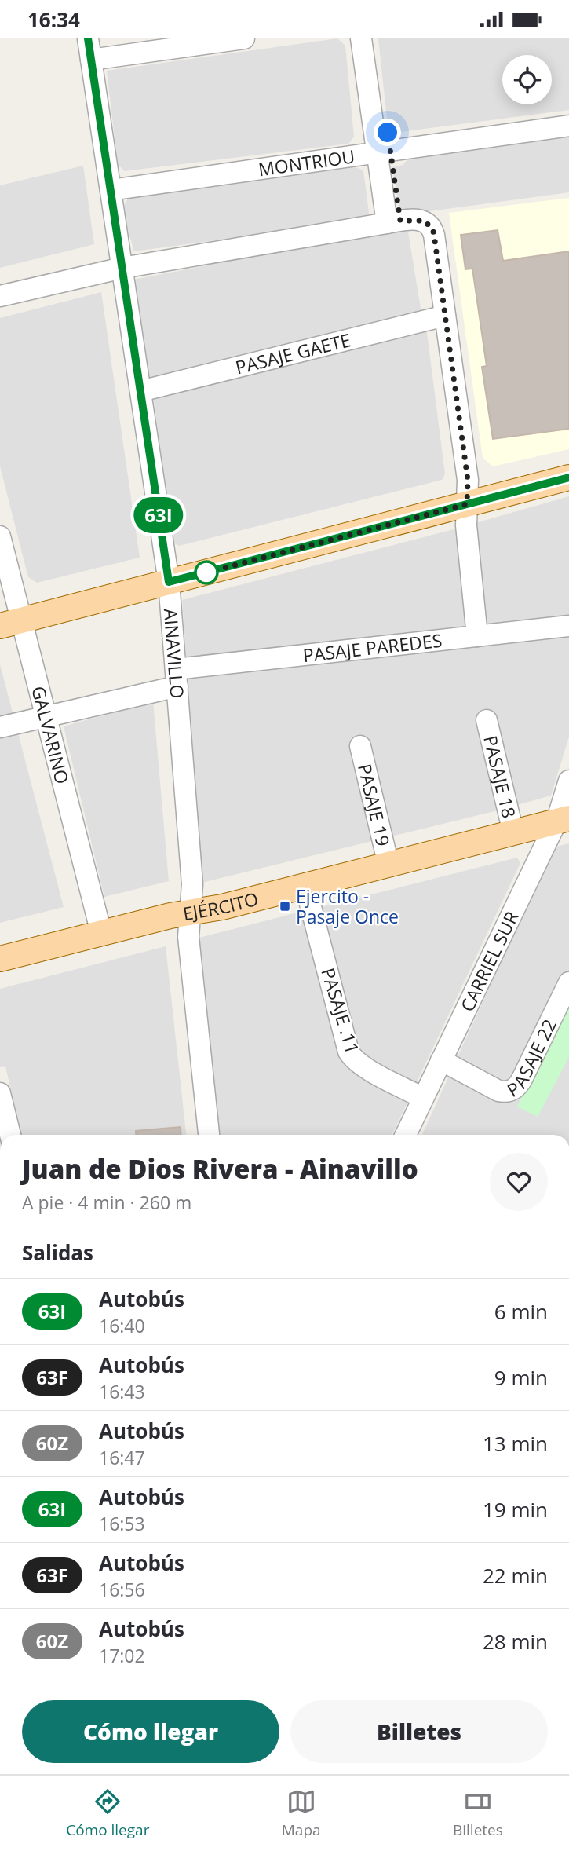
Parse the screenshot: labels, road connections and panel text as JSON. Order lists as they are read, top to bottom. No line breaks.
{"streets":{"main road":["EJÉRCITO"],"street":["MONTRIOU","PASAJE GAETE","PASAJE PAREDES","AINAVILLO","GALVARINO","PASAJE 18","PASAJE 19","CARRIEL SUR","PASAJE .11","PASAJE 22"]},"crossings":[["MONTRIOU","AINAVILLO"],["PASAJE GAETE","AINAVILLO"],["PASAJE PAREDES","AINAVILLO"],["PASAJE PAREDES","GALVARINO"],["AINAVILLO","EJÉRCITO"],["GALVARINO","EJÉRCITO"],["PASAJE 18","EJÉRCITO"],["PASAJE 19","EJÉRCITO"],["EJÉRCITO","CARRIEL SUR"],["EJÉRCITO","PASAJE .11"],["CARRIEL SUR","PASAJE .11"],["CARRIEL SUR","PASAJE 22"]],"places":{"transit":["Ejercito - Pasaje Once"]},"lines":["bus line 63I"],"page":{"status":"16:34","on_map":"63I","heading":[["Juan de Dios Rivera - Ainavillo","A pie · 4 min · 260 m"],"Salidas"],"list":[{"mark":"63I","name":"Autobús","note":"16:40","value":"6 min"},{"mark":"63F","name":"Autobús","note":"16:43","value":"9 min"},{"mark":"60Z","name":"Autobús","note":"16:47","value":"13 min"},{"mark":"63I","name":"Autobús","note":"16:53","value":"19 min"},{"mark":"63F","name":"Autobús","note":"16:56","value":"22 min"},{"mark":"60Z","name":"Autobús","note":"17:02","value":"28 min"}],"buttons":["Cómo llegar","Billetes"],"tabs":["Cómo llegar","Mapa","Billetes"]}}
